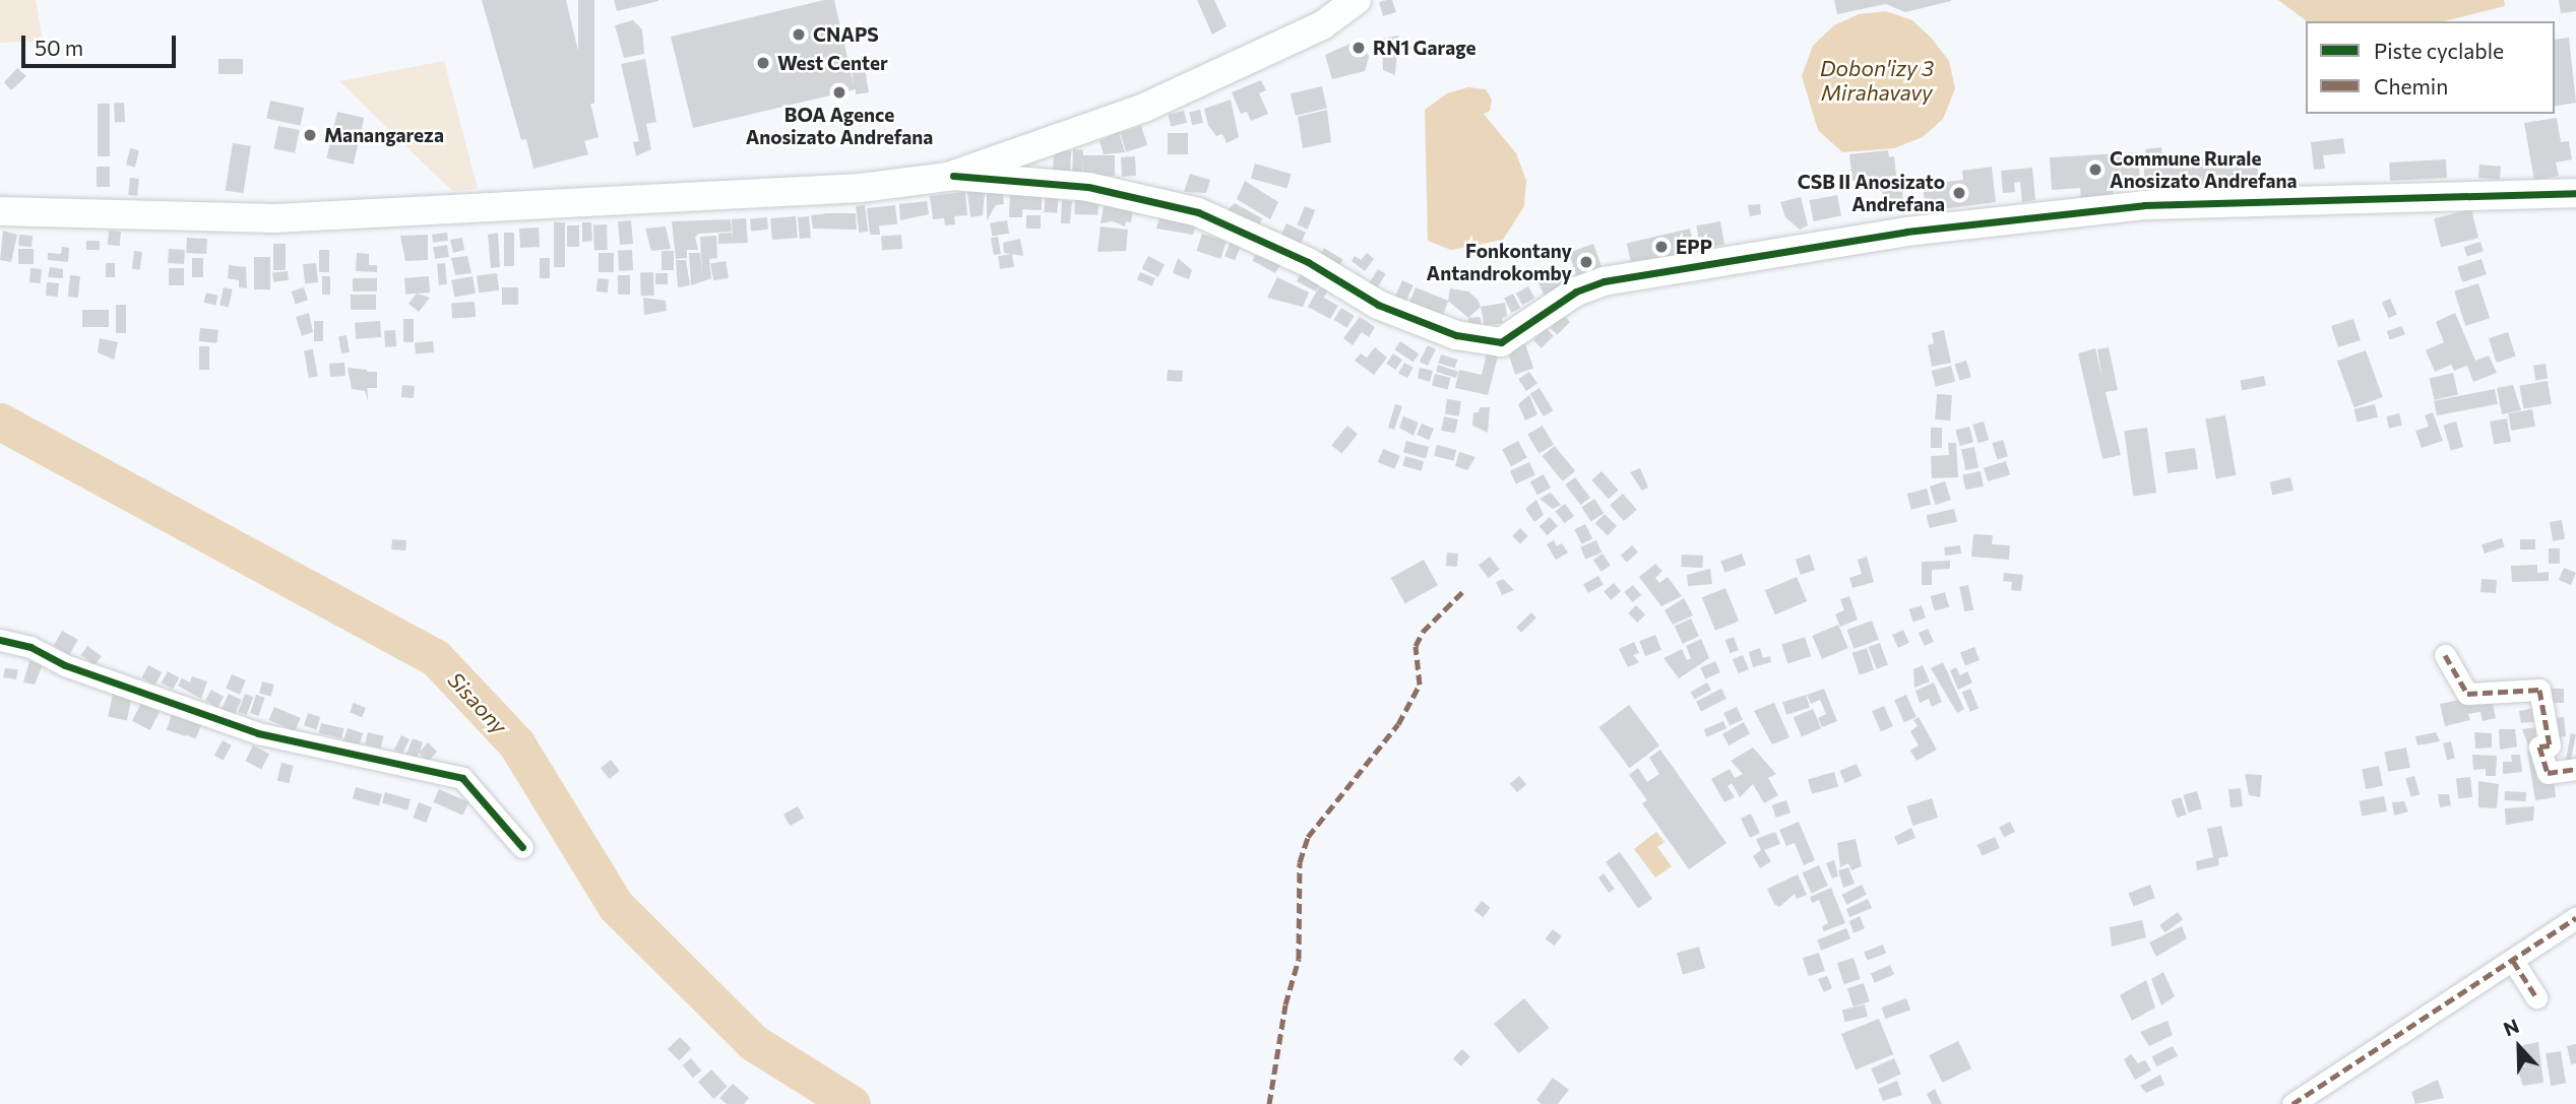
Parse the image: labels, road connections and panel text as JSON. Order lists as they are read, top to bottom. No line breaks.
{"water":["Dobon'izy 3 Mirahavavy","Sisaony"],"places":["CNAPS","RN1 Garage","West Center","BOA Agence Anosizato Andrefana","Manangareza","Commune Rurale Anosizato Andrefana","CSB II Anosizato Andrefana","EPP","Fonkontany Antandrokomby"],"legend":["Piste cyclable","Chemin"],"scale_bar":"50 m","north":"top"}
